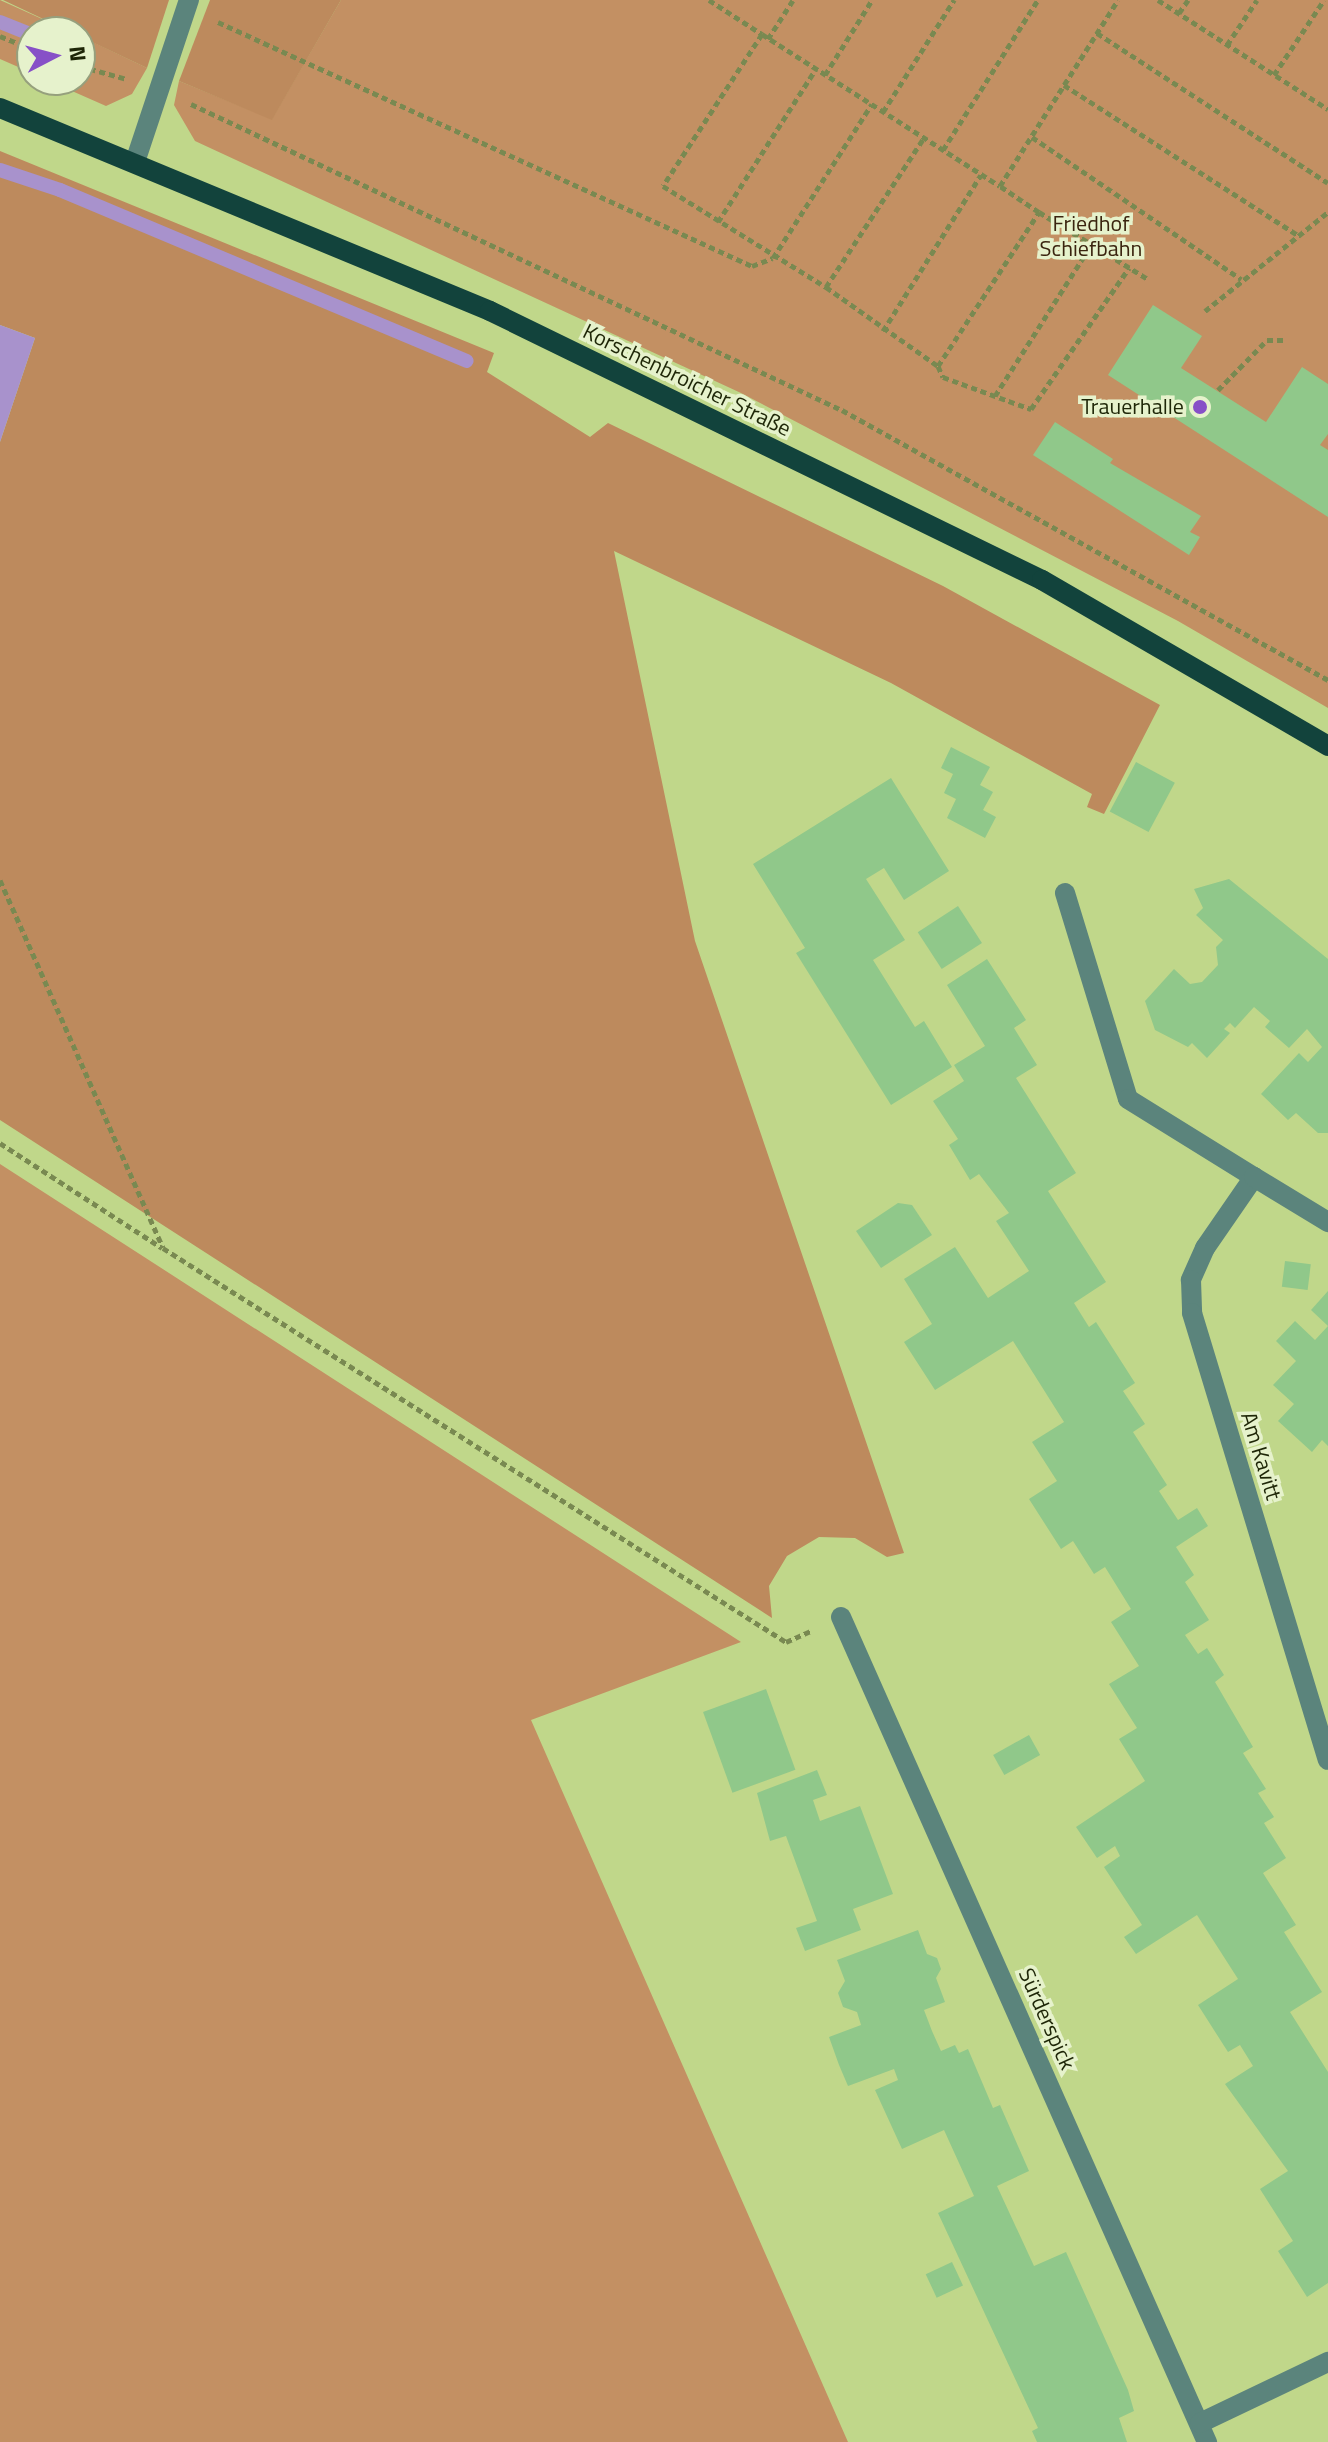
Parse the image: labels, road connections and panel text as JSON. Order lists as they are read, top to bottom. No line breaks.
{"streets":{"main road":["Korschenbroicher Straße"],"street":["Am Kavitt","Sürderspick"]},"parks":["Friedhof Schiefbahn"],"places":["Trauerhalle"],"north":"right"}
